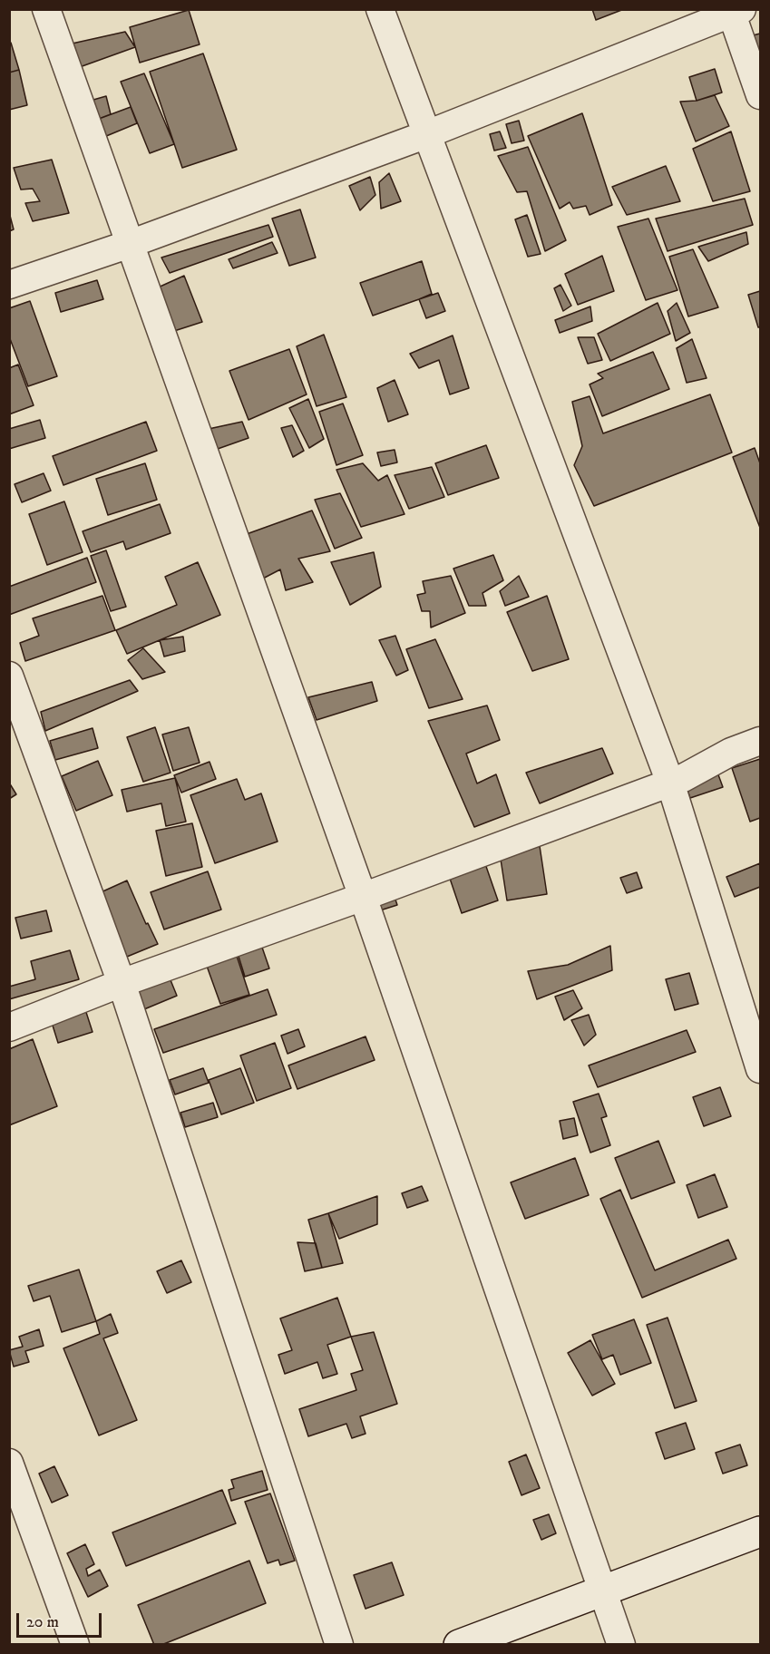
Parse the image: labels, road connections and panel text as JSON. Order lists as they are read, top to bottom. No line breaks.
{"scale_bar":"20 m"}
